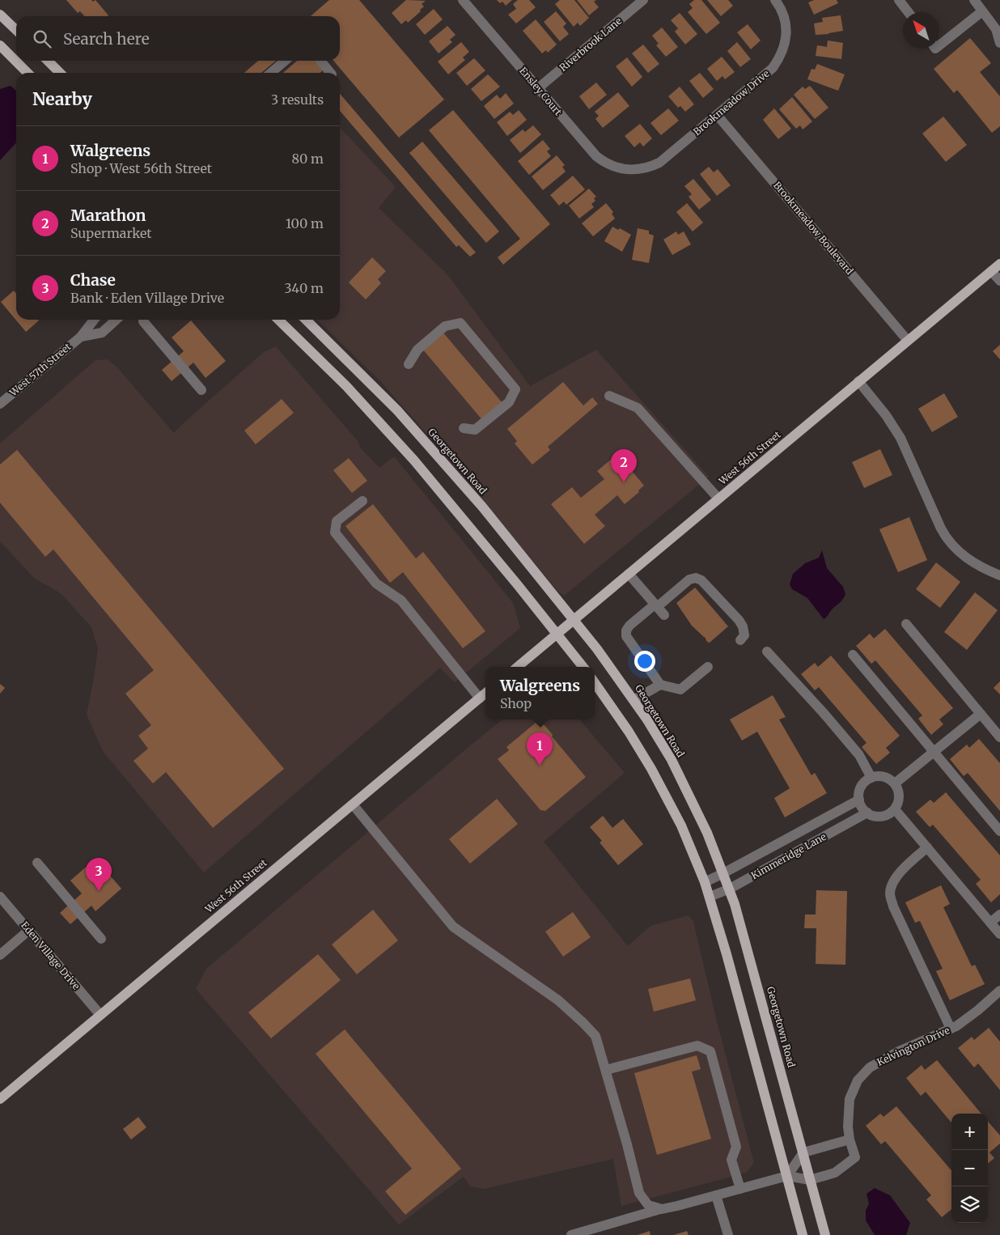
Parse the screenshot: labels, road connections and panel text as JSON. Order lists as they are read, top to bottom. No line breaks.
{"streets":{"main road":["West 56th Street","Georgetown Road"],"street":["Riverbrook Lane","Ensley Court","Brookmeadow Drive","Brookmeadow Boulevard","West 57th Street","Kimmeridge Lane","Eden Village Drive","Kelvington Drive"]},"crossings":[["Riverbrook Lane","Ensley Court"],["Ensley Court","Brookmeadow Drive"],["Brookmeadow Drive","Brookmeadow Boulevard"],["Brookmeadow Boulevard","West 56th Street"],["West 56th Street","Georgetown Road"],["West 56th Street","Eden Village Drive"],["Georgetown Road","Kimmeridge Lane"],["Georgetown Road","Kelvington Drive"]],"north":"top left","page":{"search":"Search here","heading":["Nearby","3 results"],"list":[{"mark":"1","name":"Walgreens","note":"Shop · West 56th Street","value":"80 m"},{"mark":"2","name":"Marathon","note":"Supermarket","value":"100 m"},{"mark":"3","name":"Chase","note":"Bank · Eden Village Drive","value":"340 m"}],"pins":["2","1","3"],"popup":["Walgreens","Shop"],"map_buttons":["+","−"]}}
